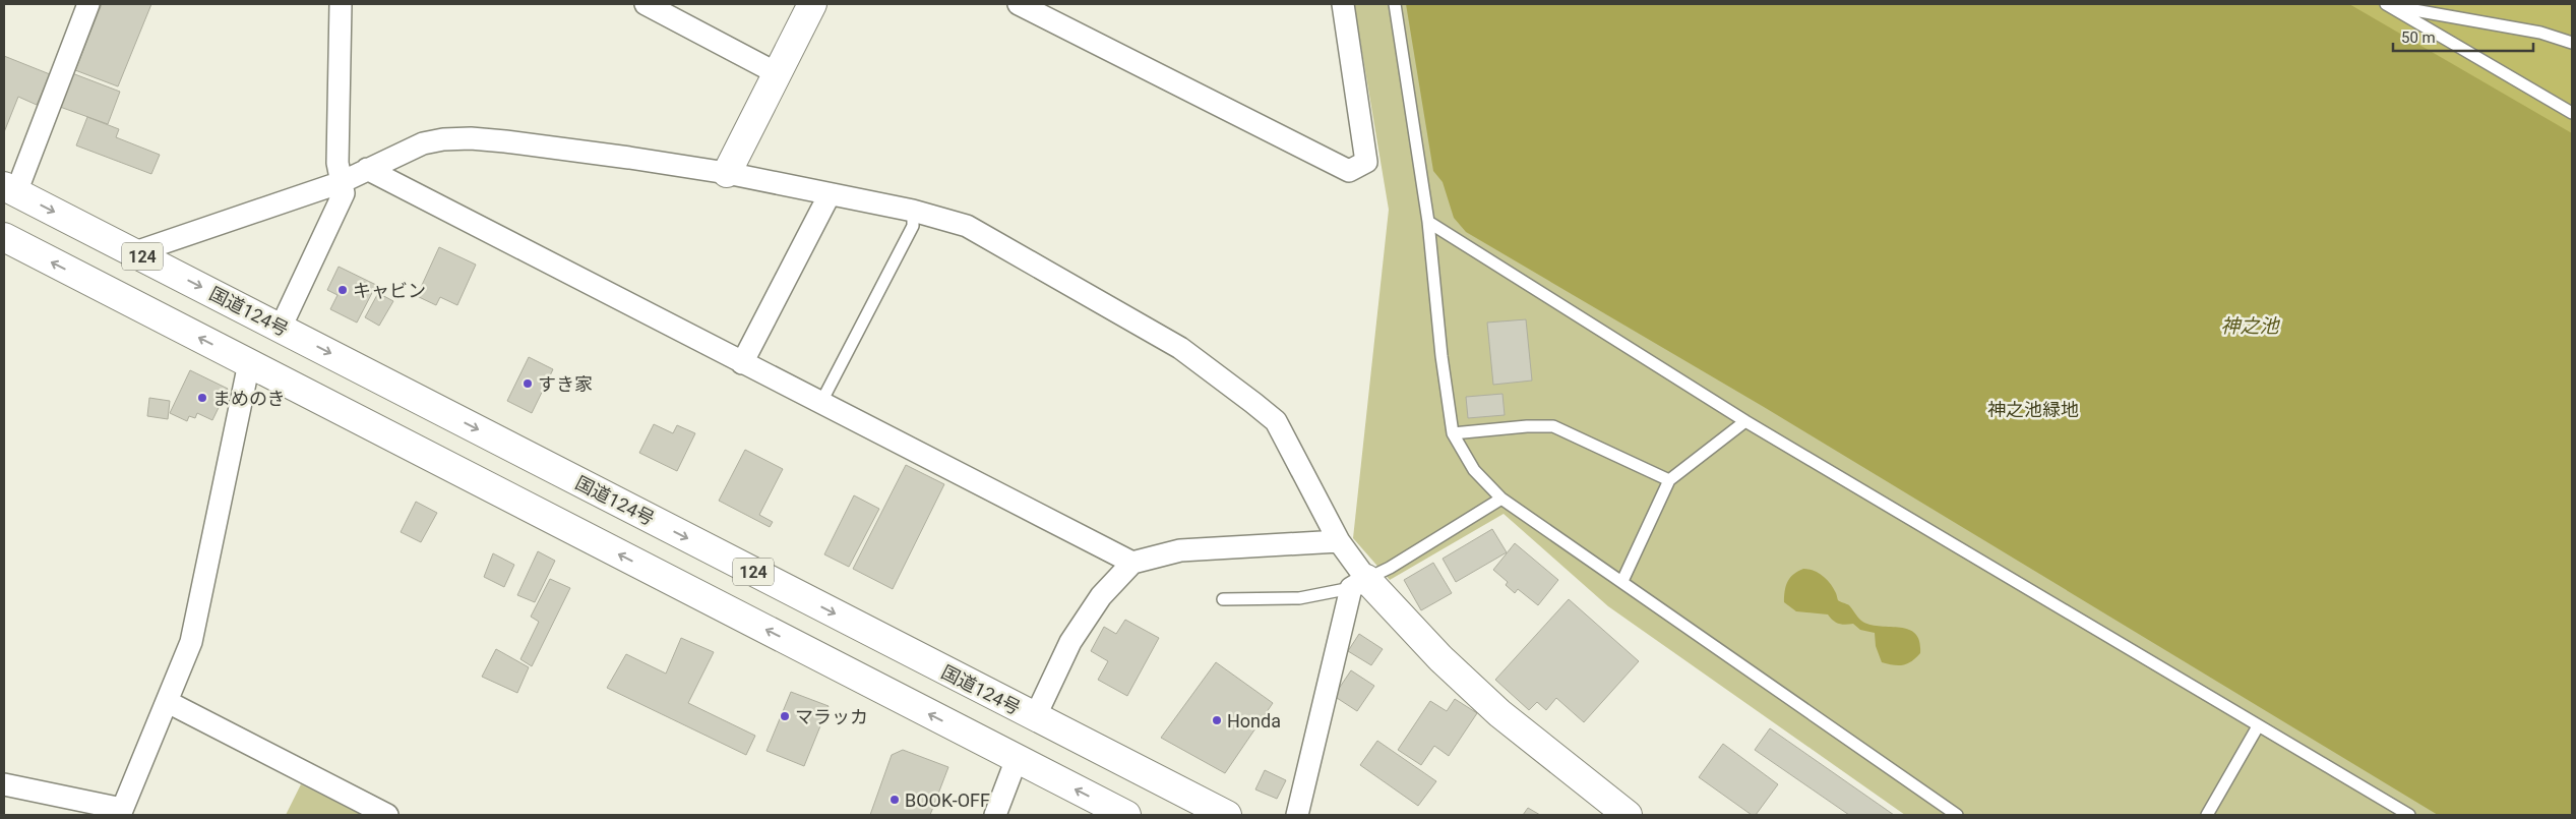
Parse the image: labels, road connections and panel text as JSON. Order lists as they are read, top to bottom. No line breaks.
{"streets":{"main road":["124","国道124号"]},"water":["神之池"],"parks":["神之池緑地"],"places":["キャビン","すき家","まめのき","マラッカ","Honda","BOOK-OFF"],"scale_bar":"50 m"}
